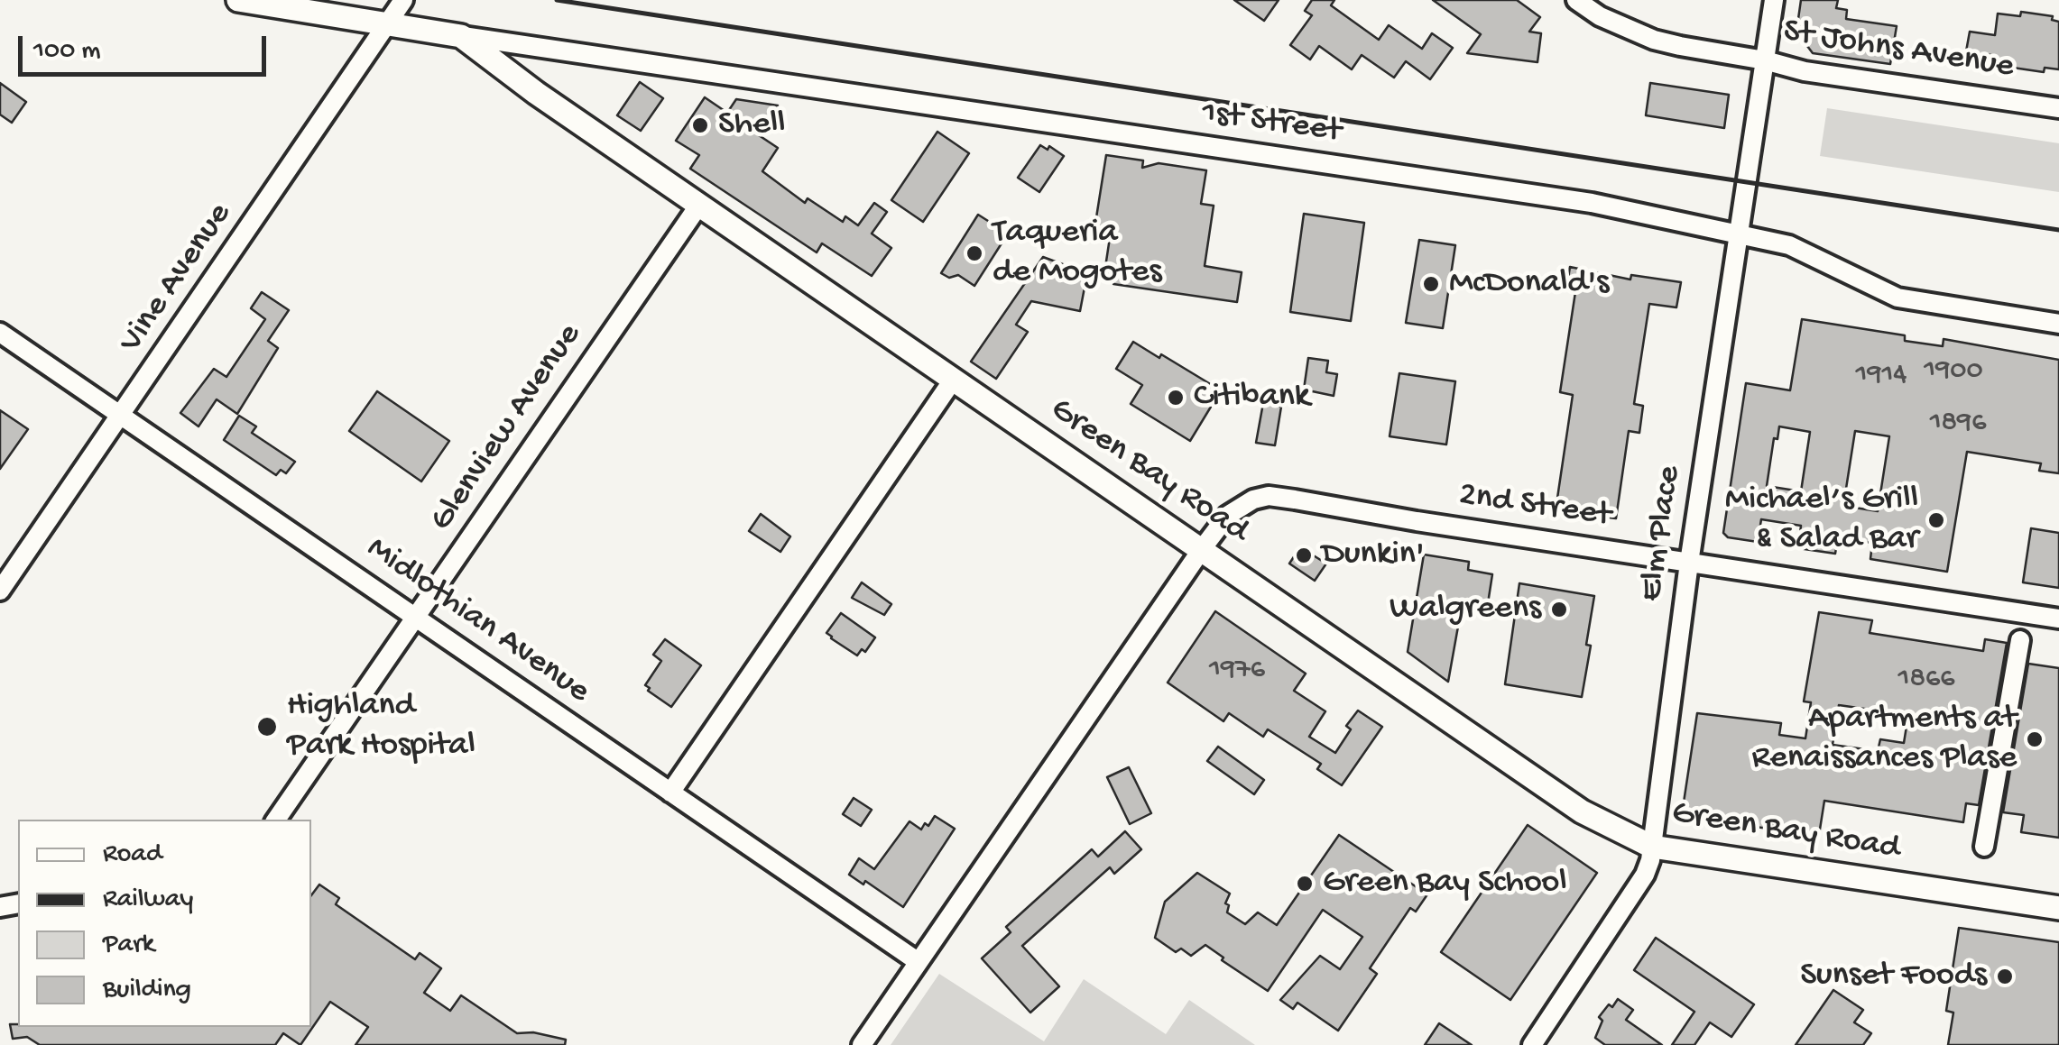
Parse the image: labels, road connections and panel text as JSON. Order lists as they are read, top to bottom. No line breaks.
{"streets":{"main road":["Green Bay Road"],"street":["St Johns Avenue","1st Street","Vine Avenue","Glenview Avenue","2nd Street","Elm Place","Midlothian Avenue"]},"crossings":[["St Johns Avenue","Elm Place"],["1st Street","Green Bay Road"],["1st Street","Elm Place"],["Vine Avenue","Green Bay Road"],["Vine Avenue","Midlothian Avenue"],["Glenview Avenue","Green Bay Road"],["Glenview Avenue","Midlothian Avenue"],["Green Bay Road","2nd Street"],["Green Bay Road","Elm Place"],["2nd Street","Elm Place"]],"places":["Shell","Taqueria de Mogotes","McDonald's","Citibank","Michael’s Grill & Salad Bar","Dunkin'","Walgreens","Highland Park Hospital","Apartments at Renaissances Plase","Green Bay School","Sunset Foods"],"house_numbers":["1900","1914","1896","1976","1866"],"legend":["Road","Railway","Park","Building"],"scale_bar":"100 m"}
